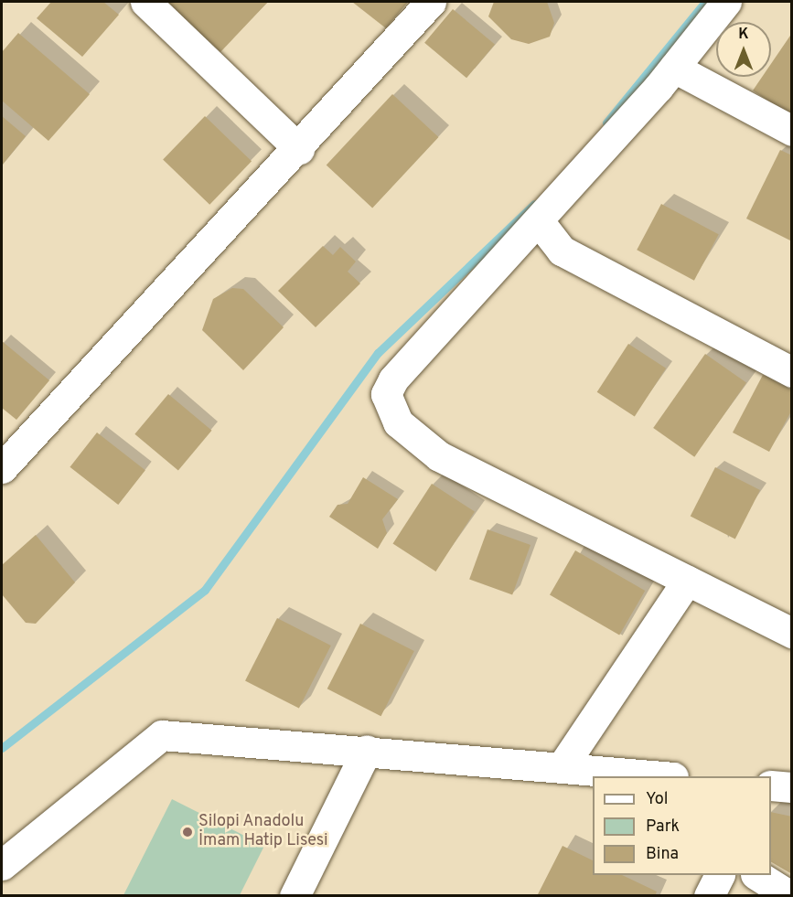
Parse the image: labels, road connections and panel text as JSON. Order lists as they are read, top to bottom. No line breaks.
{"places":["Silopi Anadolu İmam Hatip Lisesi"],"legend":["Yol","Park","Bina"],"north":"top"}
